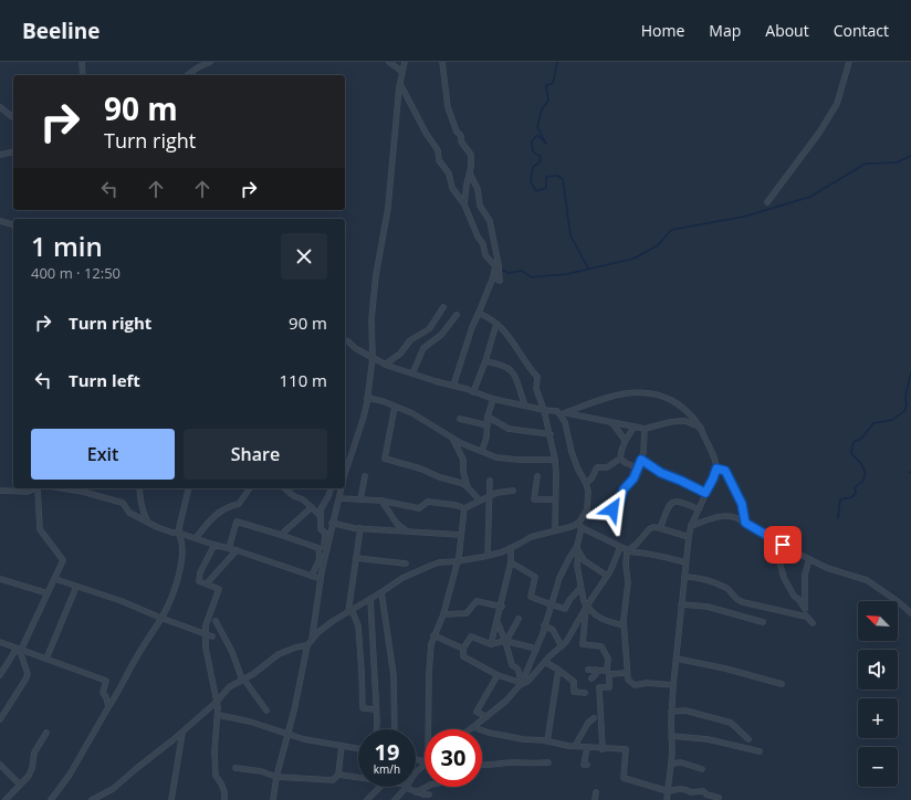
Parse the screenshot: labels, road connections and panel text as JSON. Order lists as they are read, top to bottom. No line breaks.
{"north":"top left","page":{"header":"Beeline","nav":["Home","Map","About","Contact"],"turn":["90 m","Turn right"],"heading":["1 min","400 m · 12:50"],"list":[{"name":"Turn right","value":"90 m"},{"name":"Turn left","value":"110 m"}],"buttons":["Exit","Share"],"map_buttons":["+","−"],"speed":"19 km/h","limit":"30"}}
